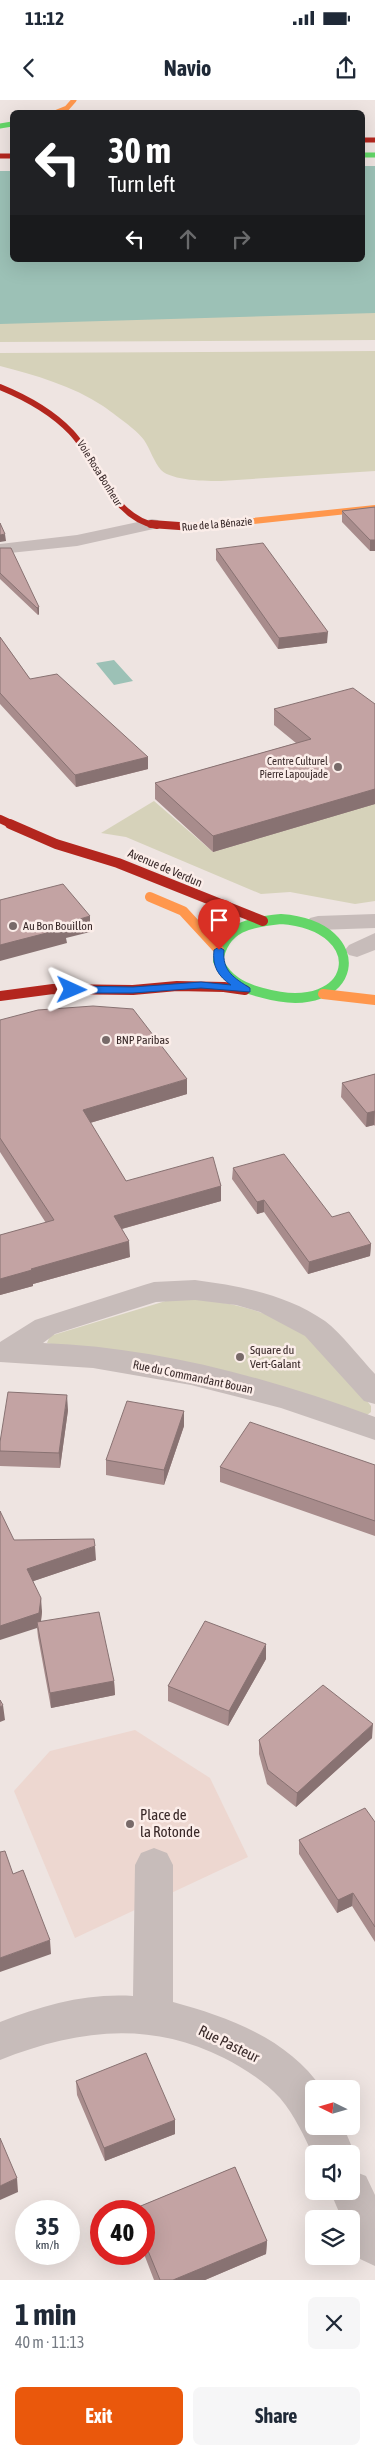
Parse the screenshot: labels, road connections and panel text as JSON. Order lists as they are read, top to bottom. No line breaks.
{"streets":{"street":["Voie Rosa Bonheur","Rue de la Bénazie","Avenue de Verdun","Rue du Commandant Bouan","Rue Pasteur"]},"crossings":[["Voie Rosa Bonheur","Rue de la Bénazie"]],"places":["Centre Culturel Pierre Lapoujade","Au Bon Bouillon","BNP Paribas","Square du Vert-Galant","Place de la Rotonde"],"north":"left","page":{"status":"11:12","header":"Navio","turn":["30 m","Turn left"],"speed":"35 km/h","limit":"40","heading":["1 min","40 m · 11:13"],"buttons":["Exit","Share"]}}
